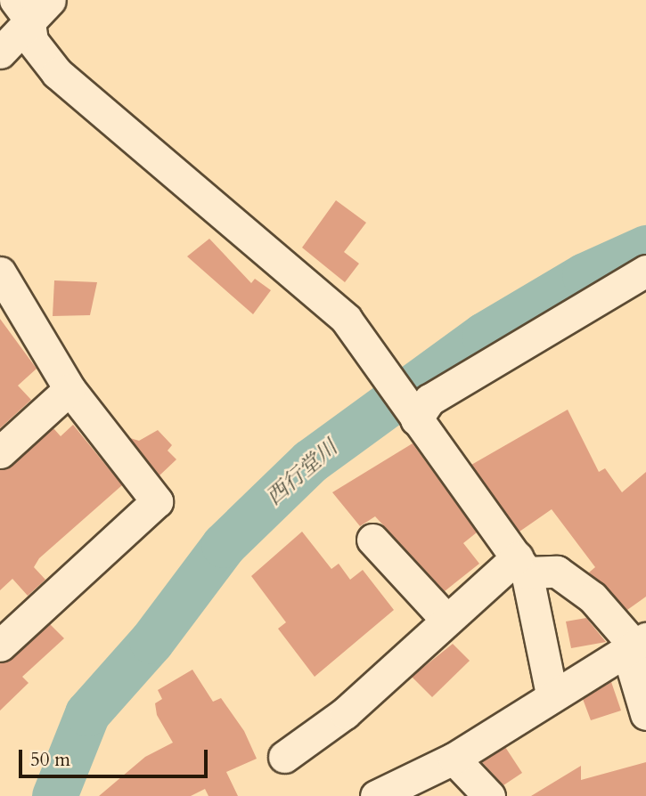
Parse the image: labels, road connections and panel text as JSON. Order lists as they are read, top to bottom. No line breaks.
{"water":["西行堂川"],"scale_bar":"50 m"}
